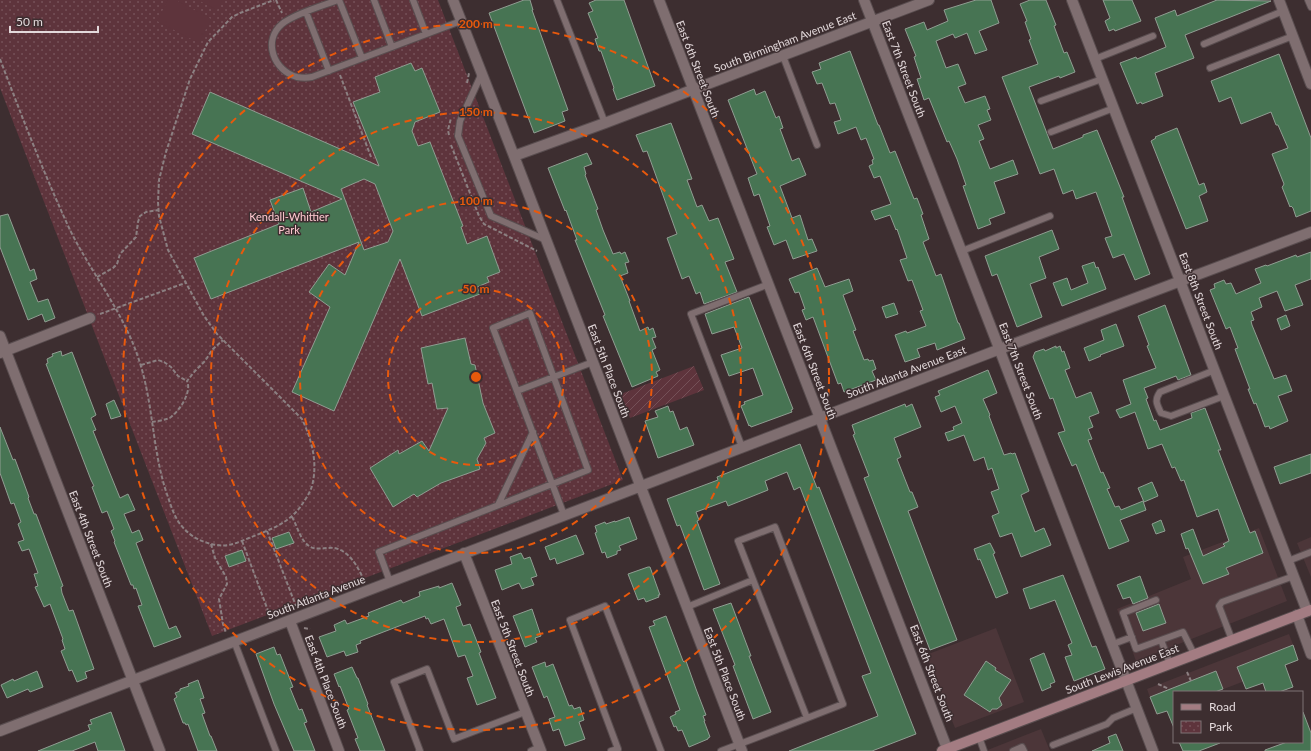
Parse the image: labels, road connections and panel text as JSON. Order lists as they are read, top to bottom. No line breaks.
{"streets":{"main road":["South Lewis Avenue East"],"street":["South Birmingham Avenue East","East 6th Street South","East 7th Street South","East 8th Street South","East 5th Place South","South Atlanta Avenue East","East 4th Street South","South Atlanta Avenue","East 5th Street South","East 4th Place South"]},"crossings":[["South Birmingham Avenue East","East 6th Street South"],["South Birmingham Avenue East","East 7th Street South"],["South Birmingham Avenue East","East 5th Place South"],["East 6th Street South","South Atlanta Avenue East"],["East 6th Street South","South Lewis Avenue East"],["East 7th Street South","South Atlanta Avenue East"],["East 7th Street South","South Lewis Avenue East"],["East 8th Street South","South Atlanta Avenue East"],["East 8th Street South","South Lewis Avenue East"],["East 5th Place South","South Atlanta Avenue East"],["East 5th Place South","South Atlanta Avenue"],["South Atlanta Avenue East","South Atlanta Avenue"],["East 4th Street South","South Atlanta Avenue"],["South Atlanta Avenue","East 5th Street South"],["South Atlanta Avenue","East 4th Place South"]],"parks":["Kendall-Whittier Park"],"legend":["Road","Park"],"scale_bar":"50 m","rings":["200 m","150 m","100 m","50 m"]}
